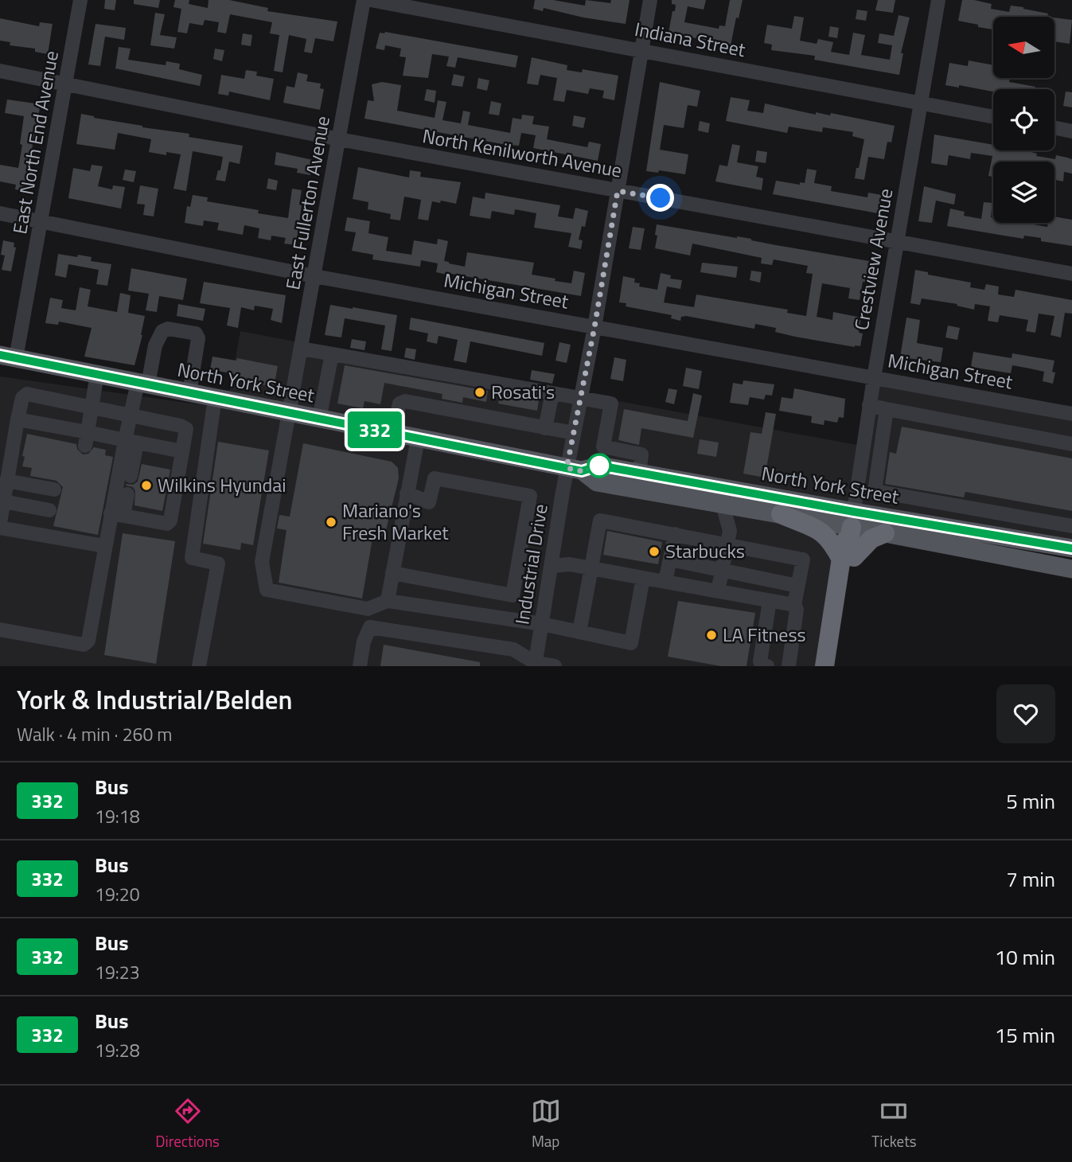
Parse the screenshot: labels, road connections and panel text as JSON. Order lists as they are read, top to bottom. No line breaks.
{"streets":{"main road":["North York Street"],"street":["Indiana Street","East North End Avenue","North Kenilworth Avenue","East Fullerton Avenue","Crestview Avenue","Michigan Street","Industrial Drive"]},"crossings":[["Indiana Street","Crestview Avenue"],["Indiana Street","Industrial Drive"],["East North End Avenue","North Kenilworth Avenue"],["East North End Avenue","Michigan Street"],["East North End Avenue","North York Street"],["North Kenilworth Avenue","East Fullerton Avenue"],["North Kenilworth Avenue","Crestview Avenue"],["North Kenilworth Avenue","Industrial Drive"],["East Fullerton Avenue","Michigan Street"],["East Fullerton Avenue","North York Street"],["Crestview Avenue","Michigan Street"],["Crestview Avenue","North York Street"],["Michigan Street","Industrial Drive"],["North York Street","Industrial Drive"]],"places":["Rosati's","Wilkins Hyundai","Mariano's Fresh Market","Starbucks","LA Fitness"],"lines":["bus line 332"],"north":"left","page":{"on_map":"332","heading":["York & Industrial/Belden","Walk · 4 min · 260 m"],"list":[{"mark":"332","name":"Bus","note":"19:18","value":"5 min"},{"mark":"332","name":"Bus","note":"19:20","value":"7 min"},{"mark":"332","name":"Bus","note":"19:23","value":"10 min"},{"mark":"332","name":"Bus","note":"19:28","value":"15 min"}],"tabs":["Directions","Map","Tickets"]}}
